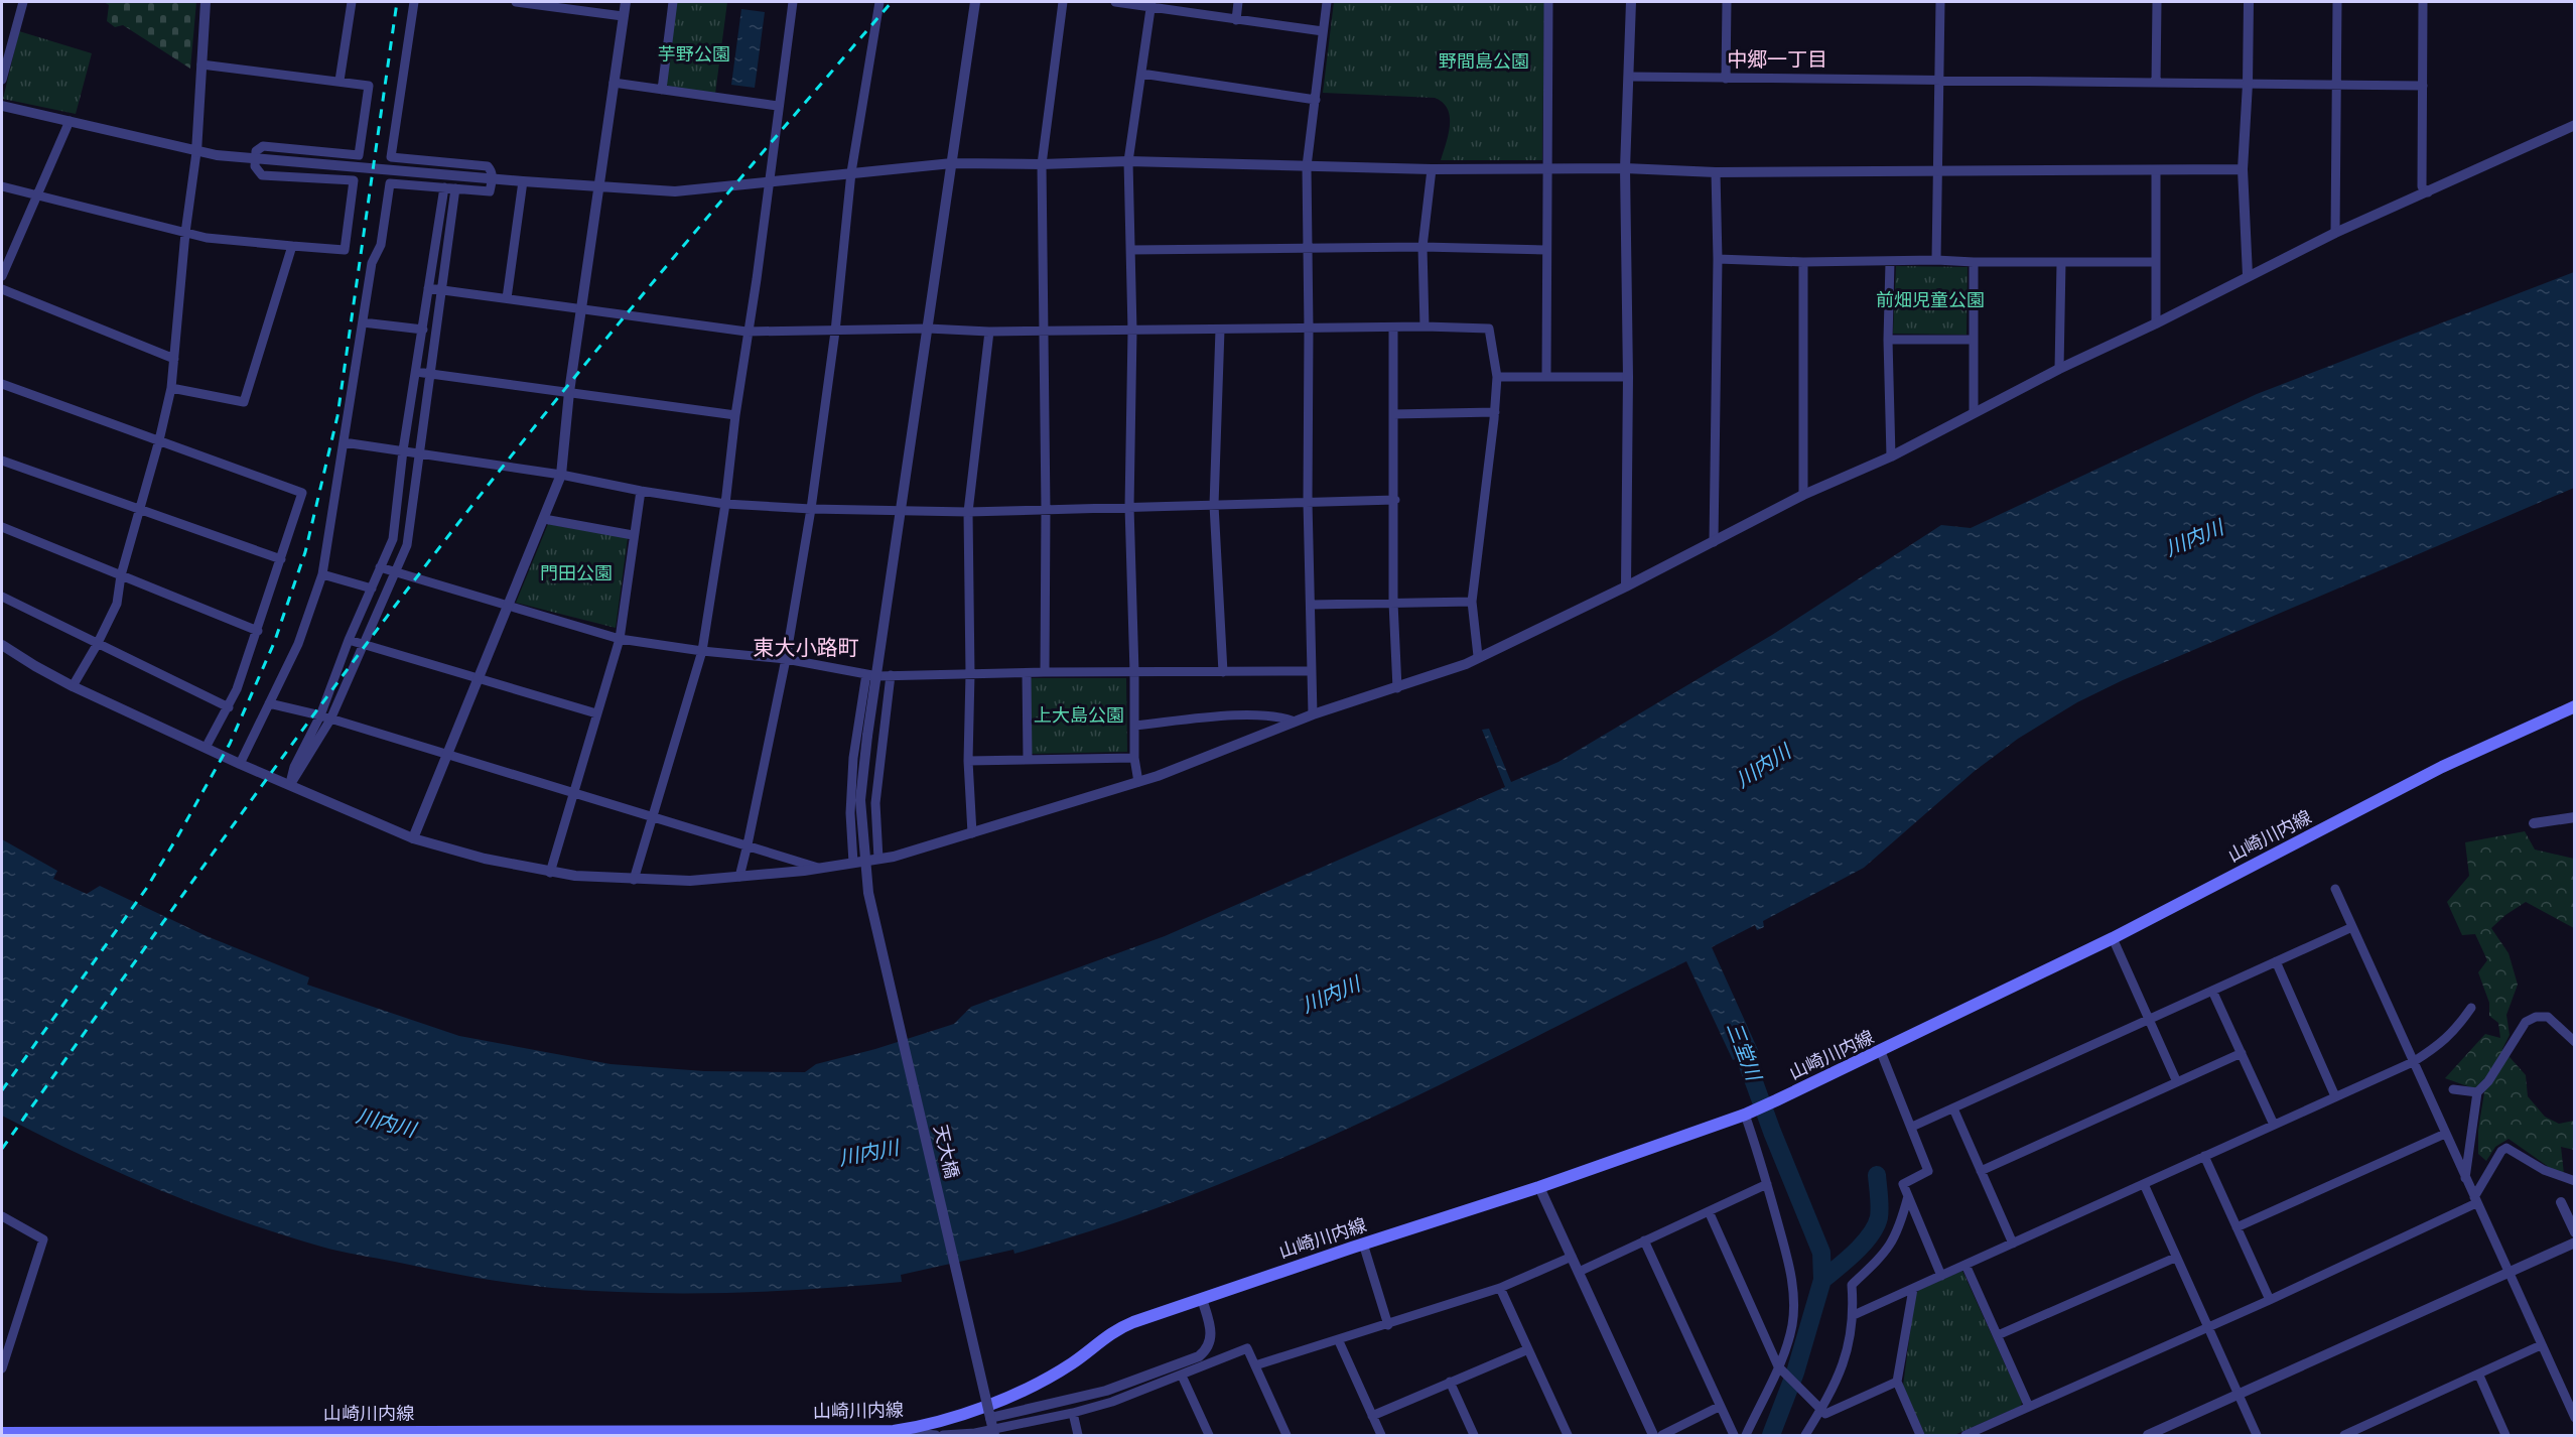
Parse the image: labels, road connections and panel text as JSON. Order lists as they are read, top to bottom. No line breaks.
{"streets":{"main road":["山崎川内線"],"street":["天大橋"]},"districts":["中郷一丁目","東大小路町"],"water":["川内川","三堂川"],"parks":["芋野公園","野間島公園","前畑児童公園","門田公園","上大島公園"]}
